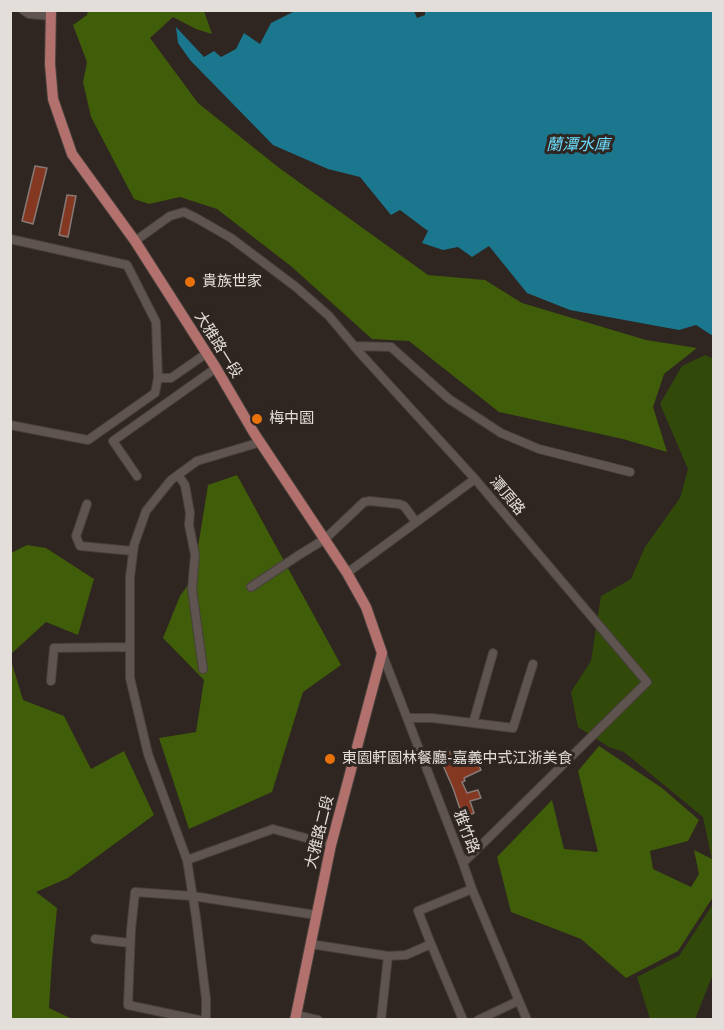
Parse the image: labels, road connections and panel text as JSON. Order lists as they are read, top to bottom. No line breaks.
{"streets":{"main road":["大雅路一段","大雅路二段"],"street":["潭頂路","雅竹路"]},"crossings":[["大雅路一段","潭頂路"],["大雅路一段","大雅路二段"],["大雅路一段","雅竹路"],["潭頂路","雅竹路"],["大雅路二段","雅竹路"]],"water":["蘭潭水庫"],"places":["貴族世家","梅中園","東園軒園林餐廳-嘉義中式江浙美食"]}
